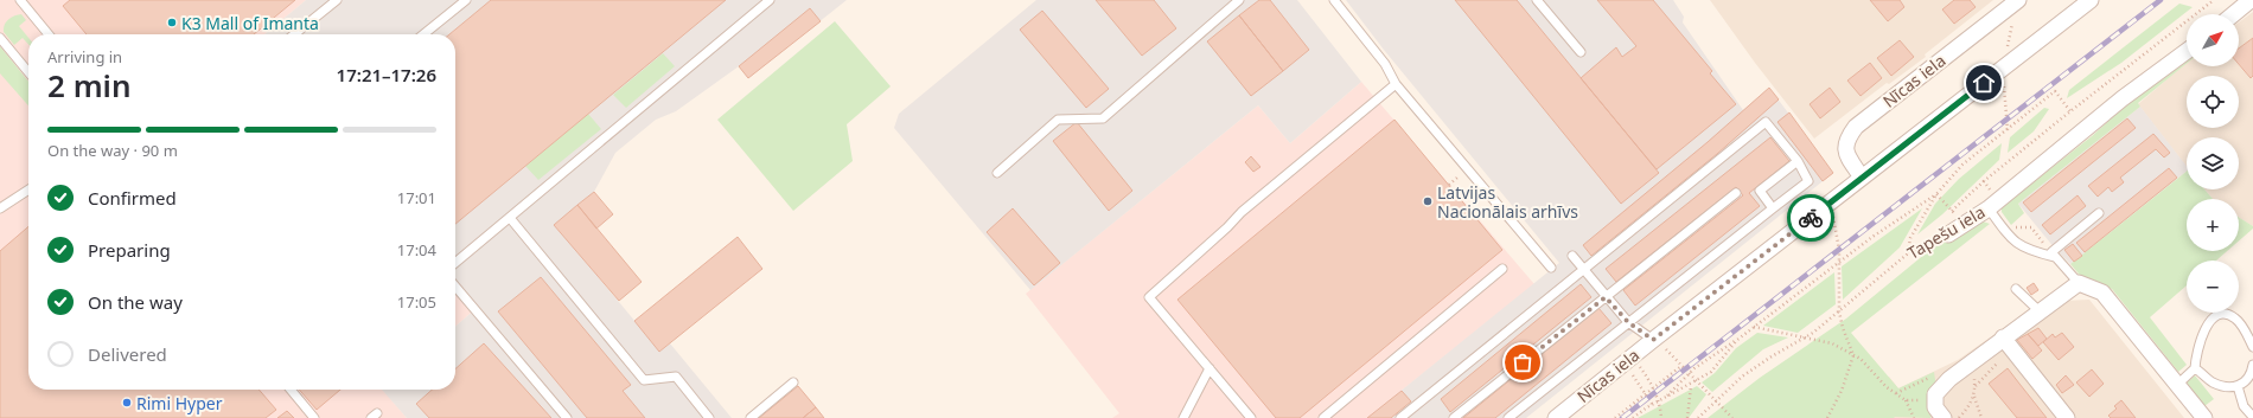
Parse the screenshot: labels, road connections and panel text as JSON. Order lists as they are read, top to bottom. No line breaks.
{"streets":{"street":["Nīcas iela","Tapešu iela"]},"places":["K3 Mall of Imanta","Latvijas Nacionālais arhīvs","Rimi Hyper"],"north":"top right","page":{"map_buttons":["+","−"],"heading":["2 min","Arriving in","17:21–17:26"],"bar":"On the way · 90 m","list":[["Confirmed","17:01"],["Preparing","17:04"],["On the way","17:05"],"Delivered"]}}
